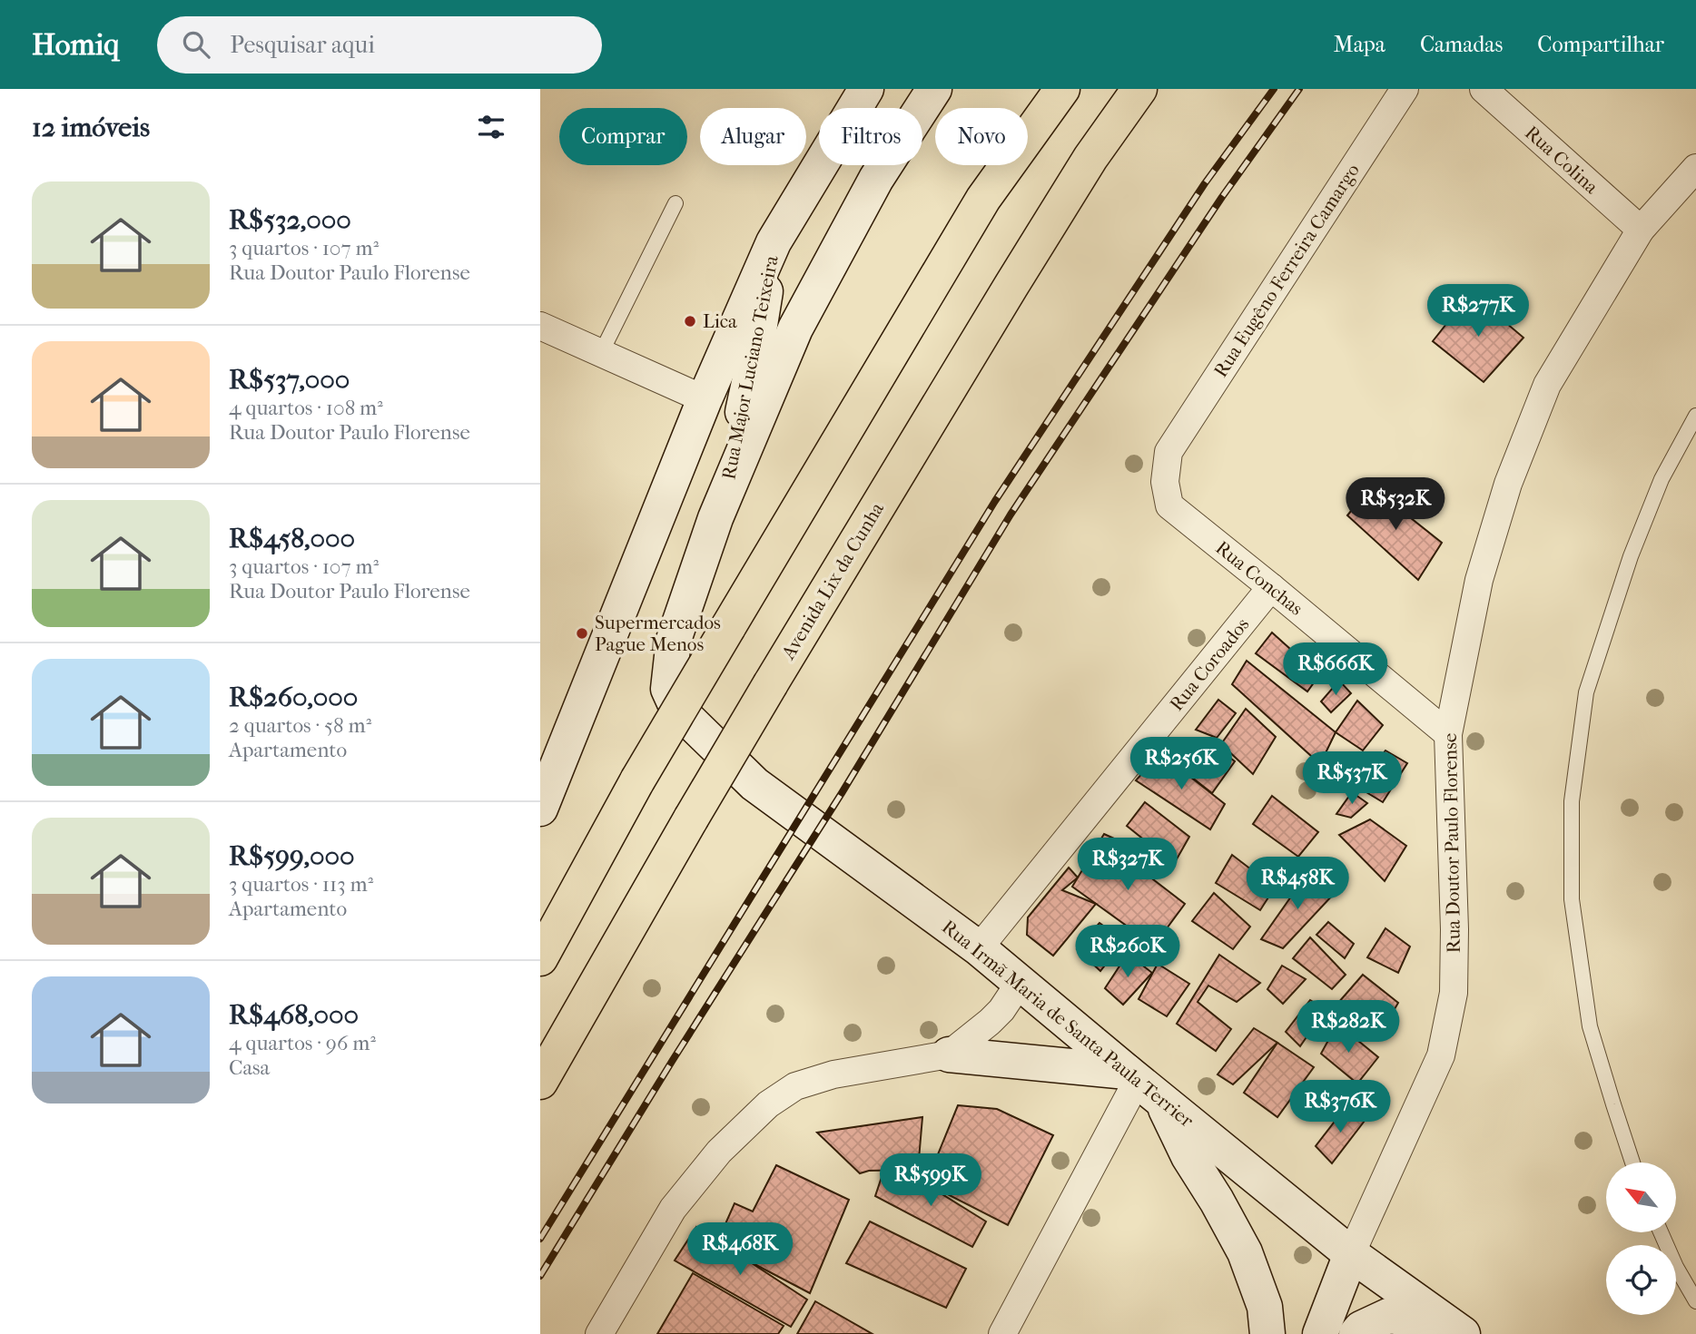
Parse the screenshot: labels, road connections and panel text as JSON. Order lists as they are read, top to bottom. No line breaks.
{"streets":{"highway":["Avenida Lix da Cunha"],"main road":["Rua Major Luciano Teixeira","Rua Irmã Maria de Santa Paula Terrier"],"street":["Rua Colina","Rua Eugêno Ferreira Camargo","Rua Conchas","Rua Coroados","Rua Doutor Paulo Florense"]},"crossings":[["Rua Colina","Rua Doutor Paulo Florense"],["Rua Eugêno Ferreira Camargo","Rua Conchas"],["Rua Major Luciano Teixeira","Rua Irmã Maria de Santa Paula Terrier"],["Rua Conchas","Rua Coroados"],["Rua Conchas","Rua Doutor Paulo Florense"],["Rua Coroados","Rua Irmã Maria de Santa Paula Terrier"],["Rua Doutor Paulo Florense","Rua Irmã Maria de Santa Paula Terrier"]],"places":["Lica","Supermercados Pague Menos"],"north":"top left","page":{"header":"Homiq","search":"Pesquisar aqui","nav":["Mapa","Camadas","Compartilhar"],"heading":"12 imóveis","chip":["Comprar","Alugar","Filtros","Novo"],"list":[{"name":"R$532,000","note":"3 quartos · 107 m² · Rua Doutor Paulo Florense"},{"name":"R$537,000","note":"4 quartos · 108 m² · Rua Doutor Paulo Florense"},{"name":"R$458,000","note":"3 quartos · 107 m² · Rua Doutor Paulo Florense"},{"name":"R$260,000","note":"2 quartos · 58 m² · Apartamento"},{"name":"R$599,000","note":"3 quartos · 113 m² · Apartamento"},{"name":"R$468,000","note":"4 quartos · 96 m² · Casa"}],"price":["R$277K","R$532K","R$666K","R$256K","R$537K","R$327K","R$458K","R$260K","R$282K","R$376K","R$599K","R$468K"]}}
